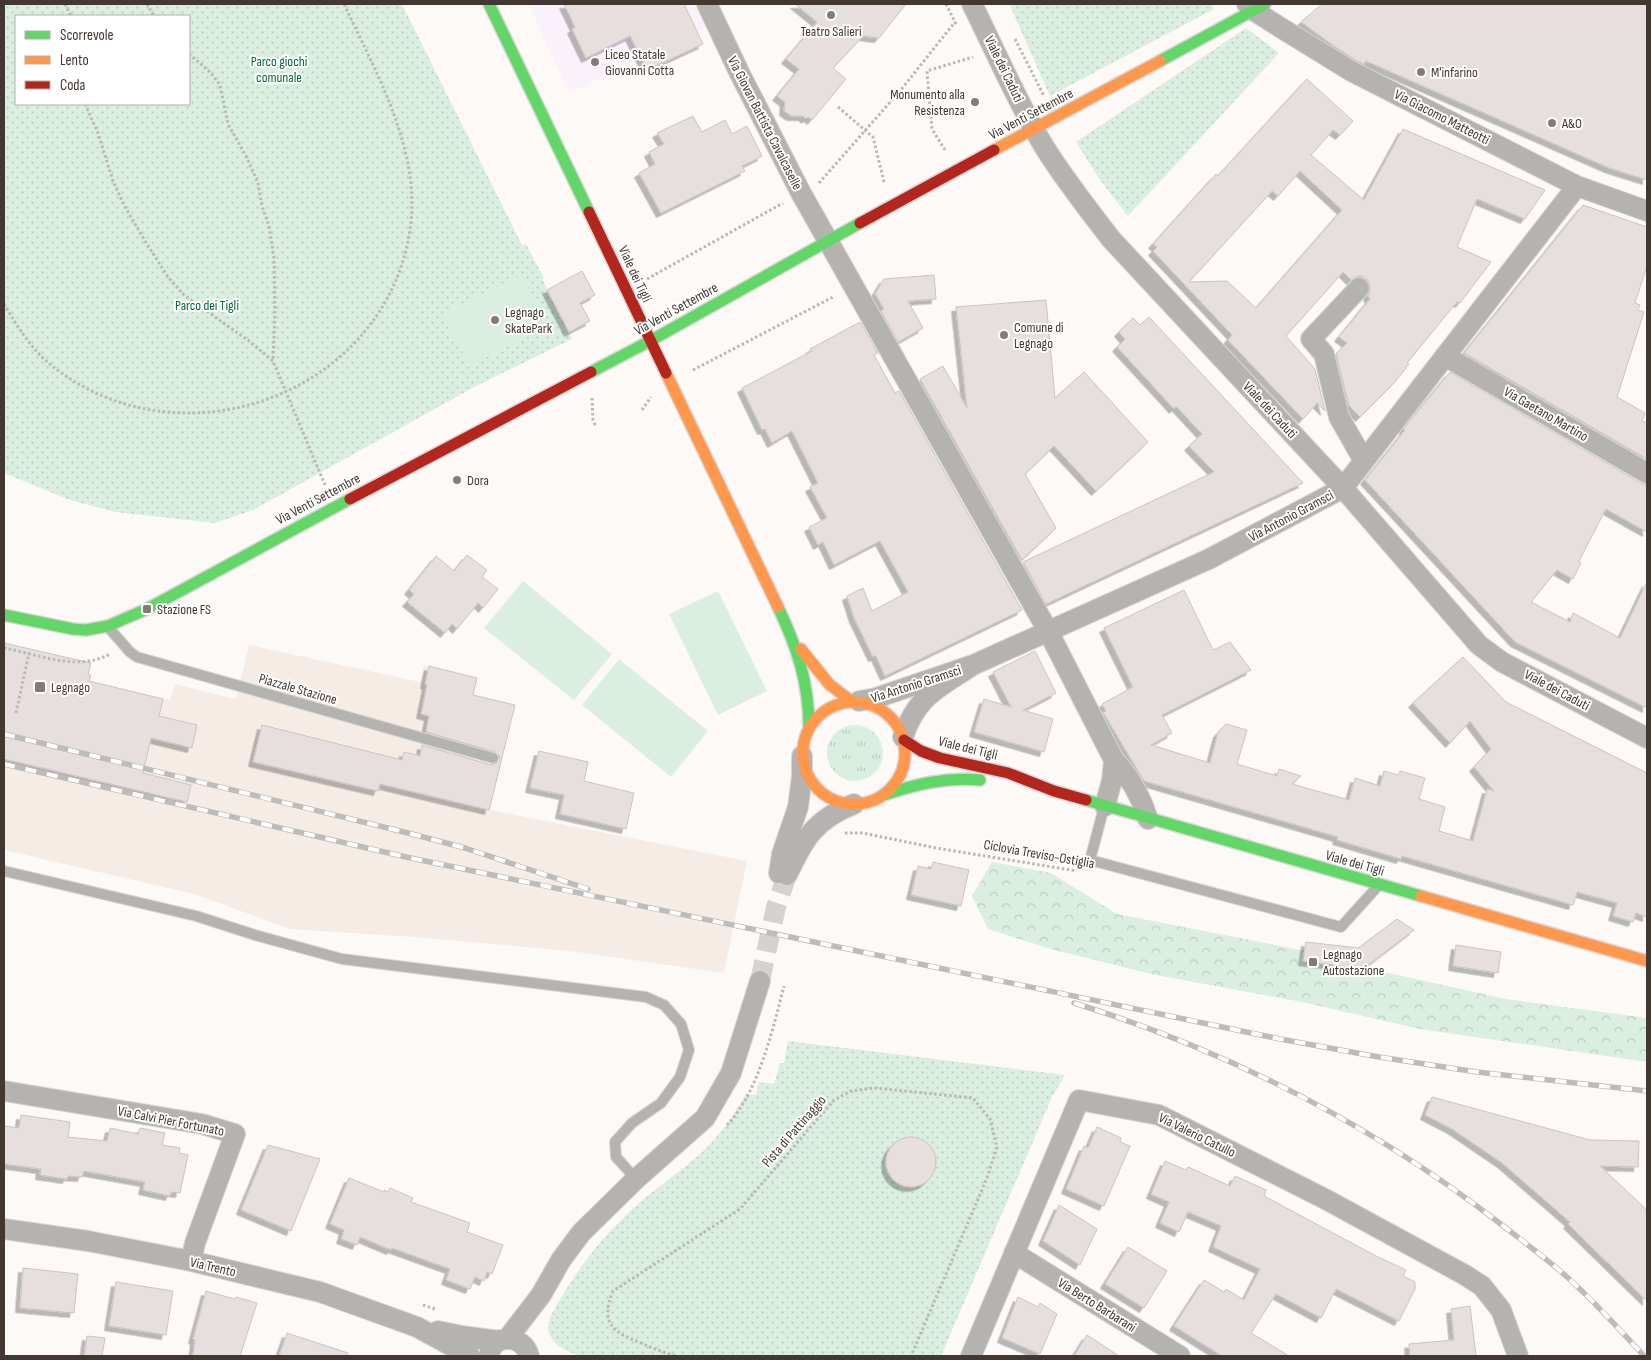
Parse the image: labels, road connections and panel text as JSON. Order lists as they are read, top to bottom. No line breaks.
{"streets":{"street":["Viale dei Caduti","Via Venti Settembre","Via Giacomo Matteotti","Via Giovan Battista Cavalcaselle","Viale dei Tigli","Via Gaetano Martino","Via Antonio Gramsci","Via Calvi Pier Fortunato","Via Valerio Catullo","Via Trento","Via Berto Barbarani"],"lane":["Piazzale Stazione"],"path":["Ciclovia Treviso-Ostiglia","Pista di Pattinaggio"]},"crossings":[["Viale dei Caduti","Via Venti Settembre"],["Viale dei Caduti","Via Antonio Gramsci"],["Via Venti Settembre","Via Giacomo Matteotti"],["Via Venti Settembre","Via Giovan Battista Cavalcaselle"],["Via Venti Settembre","Viale dei Tigli"],["Via Venti Settembre","Piazzale Stazione"],["Via Giacomo Matteotti","Via Antonio Gramsci"],["Via Giovan Battista Cavalcaselle","Viale dei Tigli"],["Via Giovan Battista Cavalcaselle","Via Antonio Gramsci"],["Viale dei Tigli","Via Antonio Gramsci"],["Via Gaetano Martino","Via Antonio Gramsci"],["Via Calvi Pier Fortunato","Via Trento"],["Via Valerio Catullo","Via Berto Barbarani"]],"parks":["Parco giochi comunale","Parco dei Tigli"],"places":{"other":["Teatro Salieri","Liceo Statale Giovanni Cotta","M'infarino","Monumento alla Resistenza","A&O","Legnago SkatePark","Comune di Legnago","Dora"],"transit":["Stazione FS","Legnago","Legnago Autostazione"]},"legend":["Scorrevole","Lento","Coda"]}
